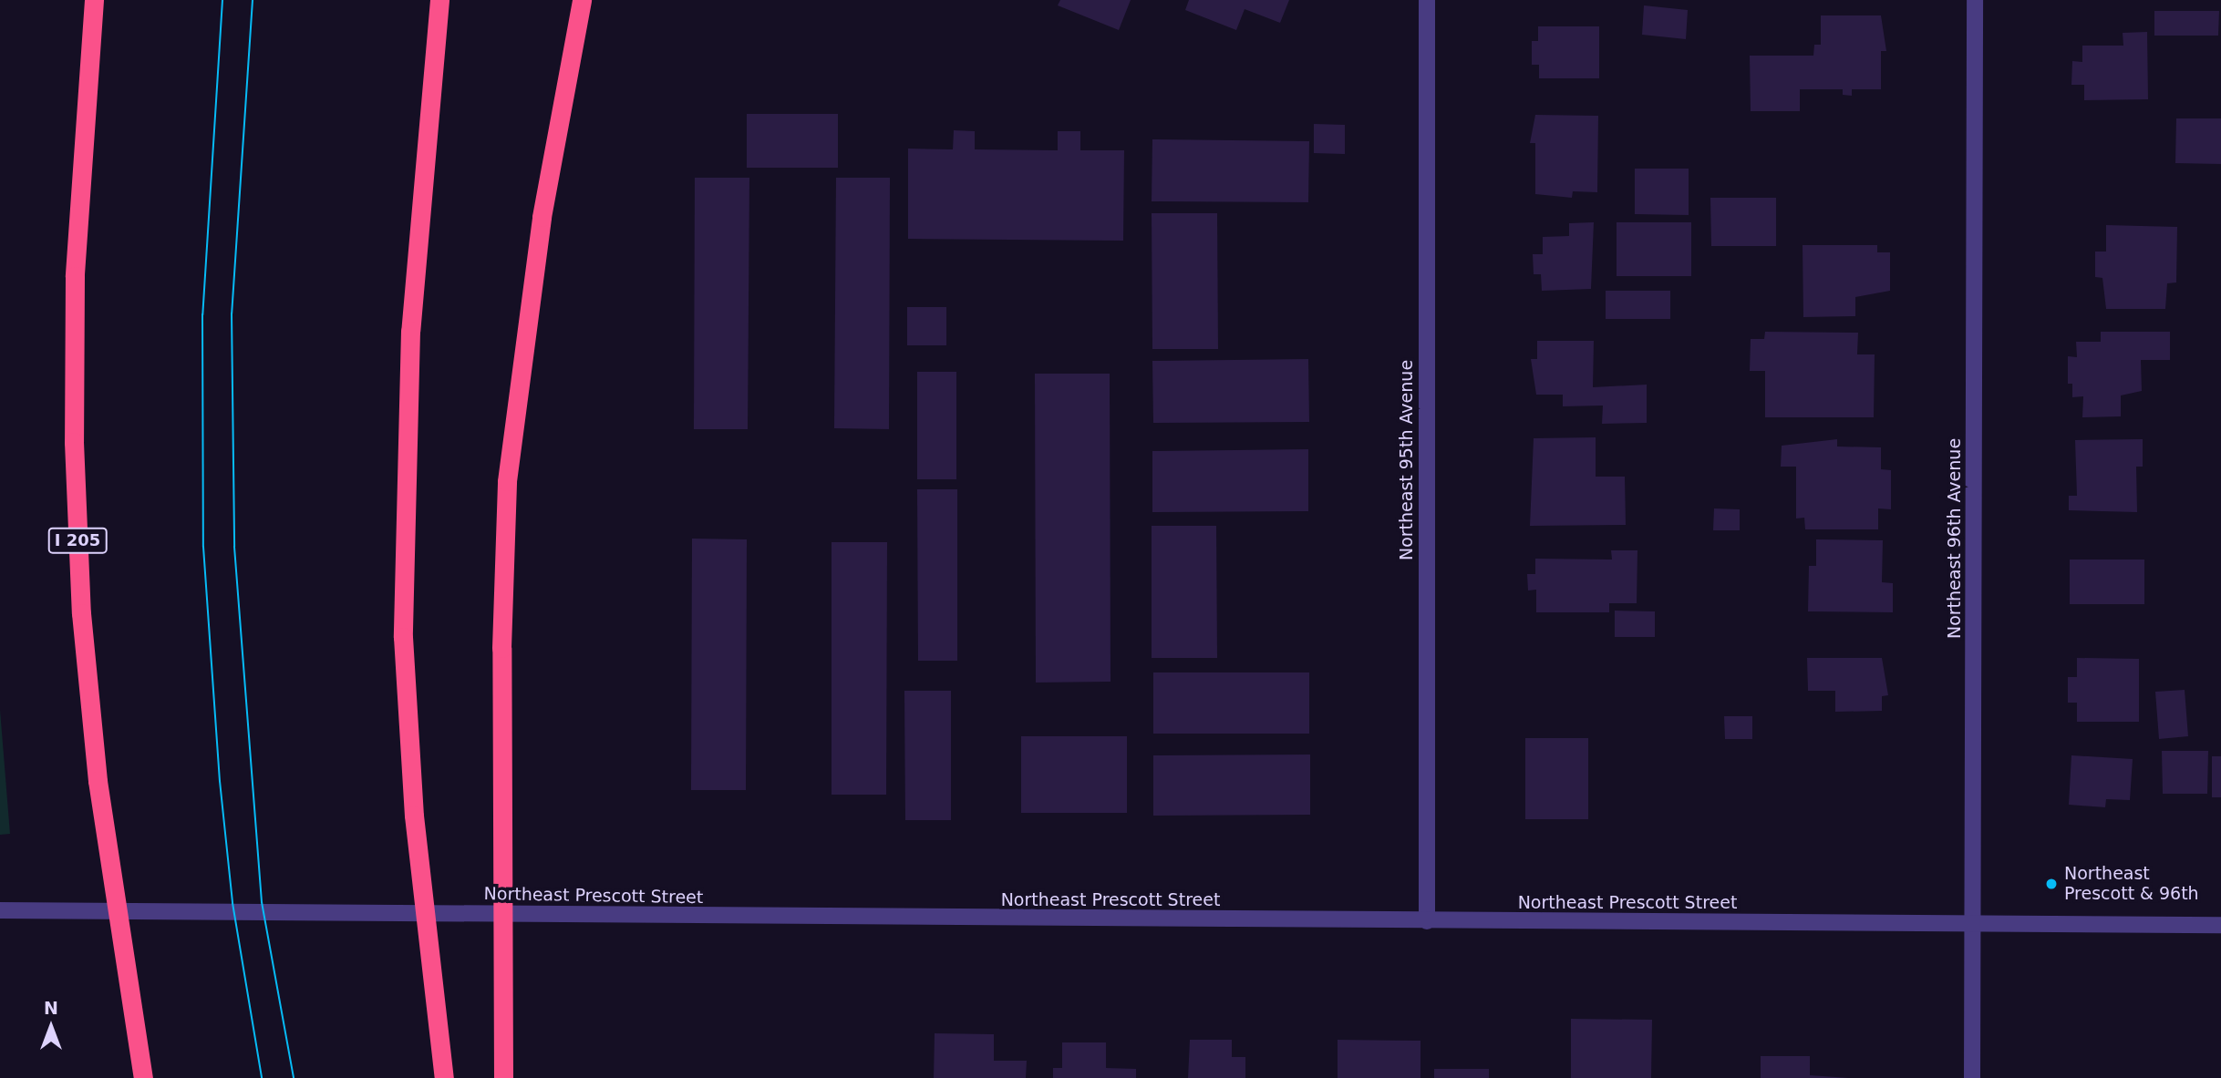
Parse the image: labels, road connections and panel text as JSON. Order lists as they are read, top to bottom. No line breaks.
{"streets":{"highway":["I 205"],"street":["Northeast 95th Avenue","Northeast 96th Avenue","Northeast Prescott Street"]},"crossings":[["Northeast 95th Avenue","Northeast Prescott Street"],["Northeast 96th Avenue","Northeast Prescott Street"]],"places":["Northeast Prescott & 96th"],"north":"top"}
